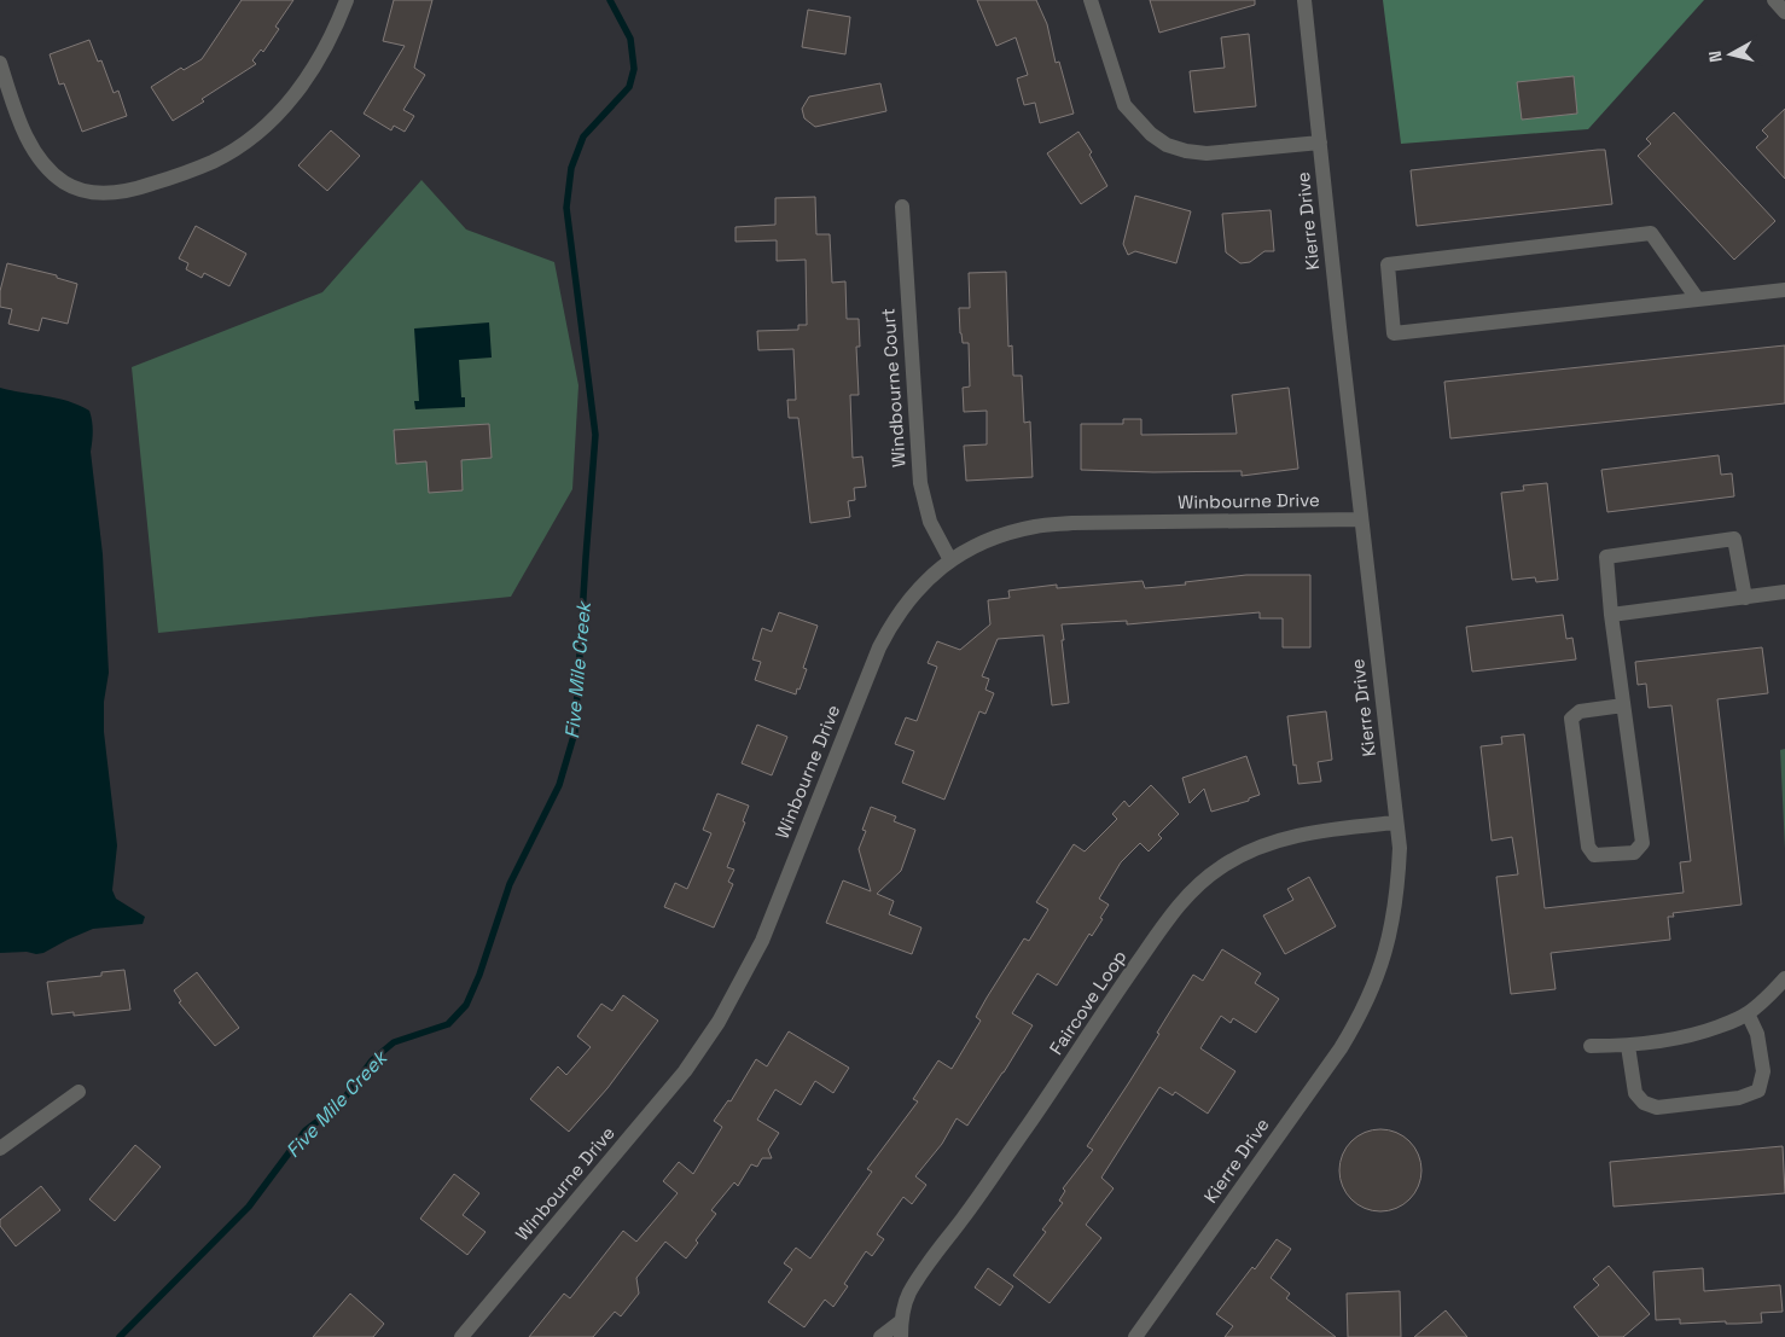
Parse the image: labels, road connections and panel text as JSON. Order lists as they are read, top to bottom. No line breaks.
{"streets":{"street":["Kierre Drive","Windbourne Court","Winbourne Drive","Faircove Loop"]},"crossings":[["Kierre Drive","Winbourne Drive"],["Kierre Drive","Faircove Loop"],["Windbourne Court","Winbourne Drive"]],"water":["Five Mile Creek"],"north":"left"}
